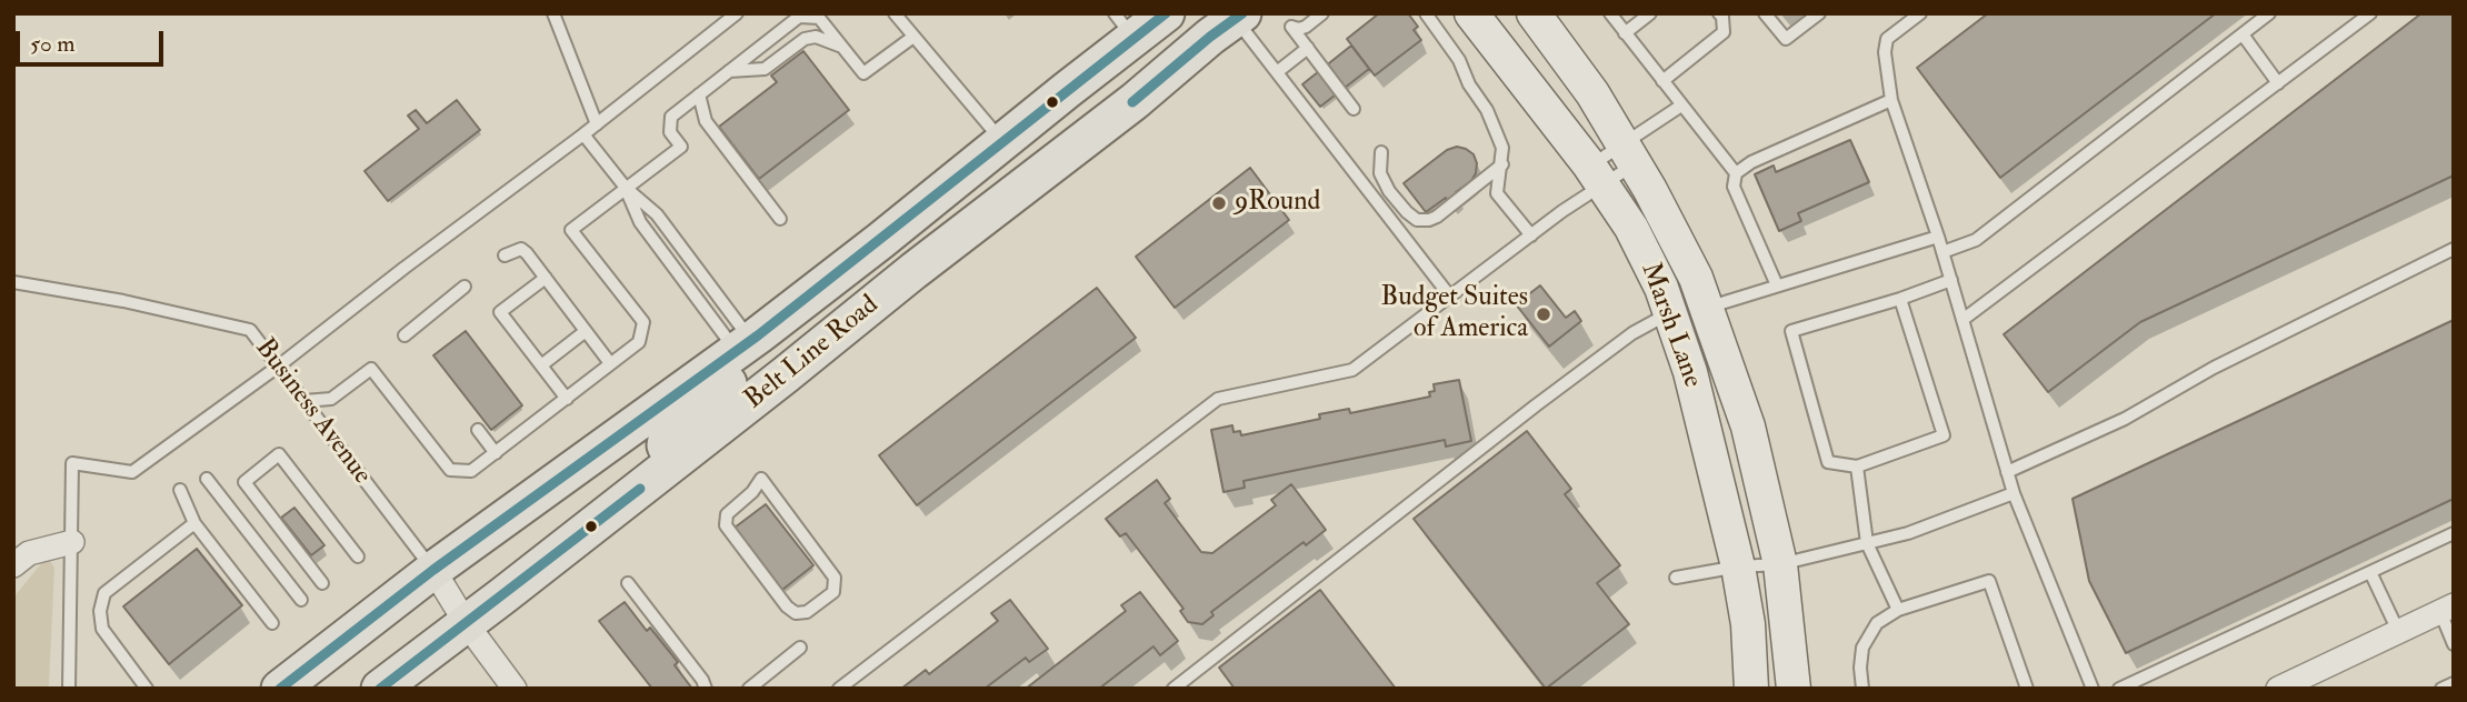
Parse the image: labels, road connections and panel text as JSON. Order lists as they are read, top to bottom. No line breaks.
{"streets":{"main road":["Marsh Lane","Belt Line Road"],"street":["Business Avenue"]},"crossings":[["Belt Line Road","Business Avenue"]],"places":["9Round","Budget Suites of America"],"scale_bar":"50 m"}
